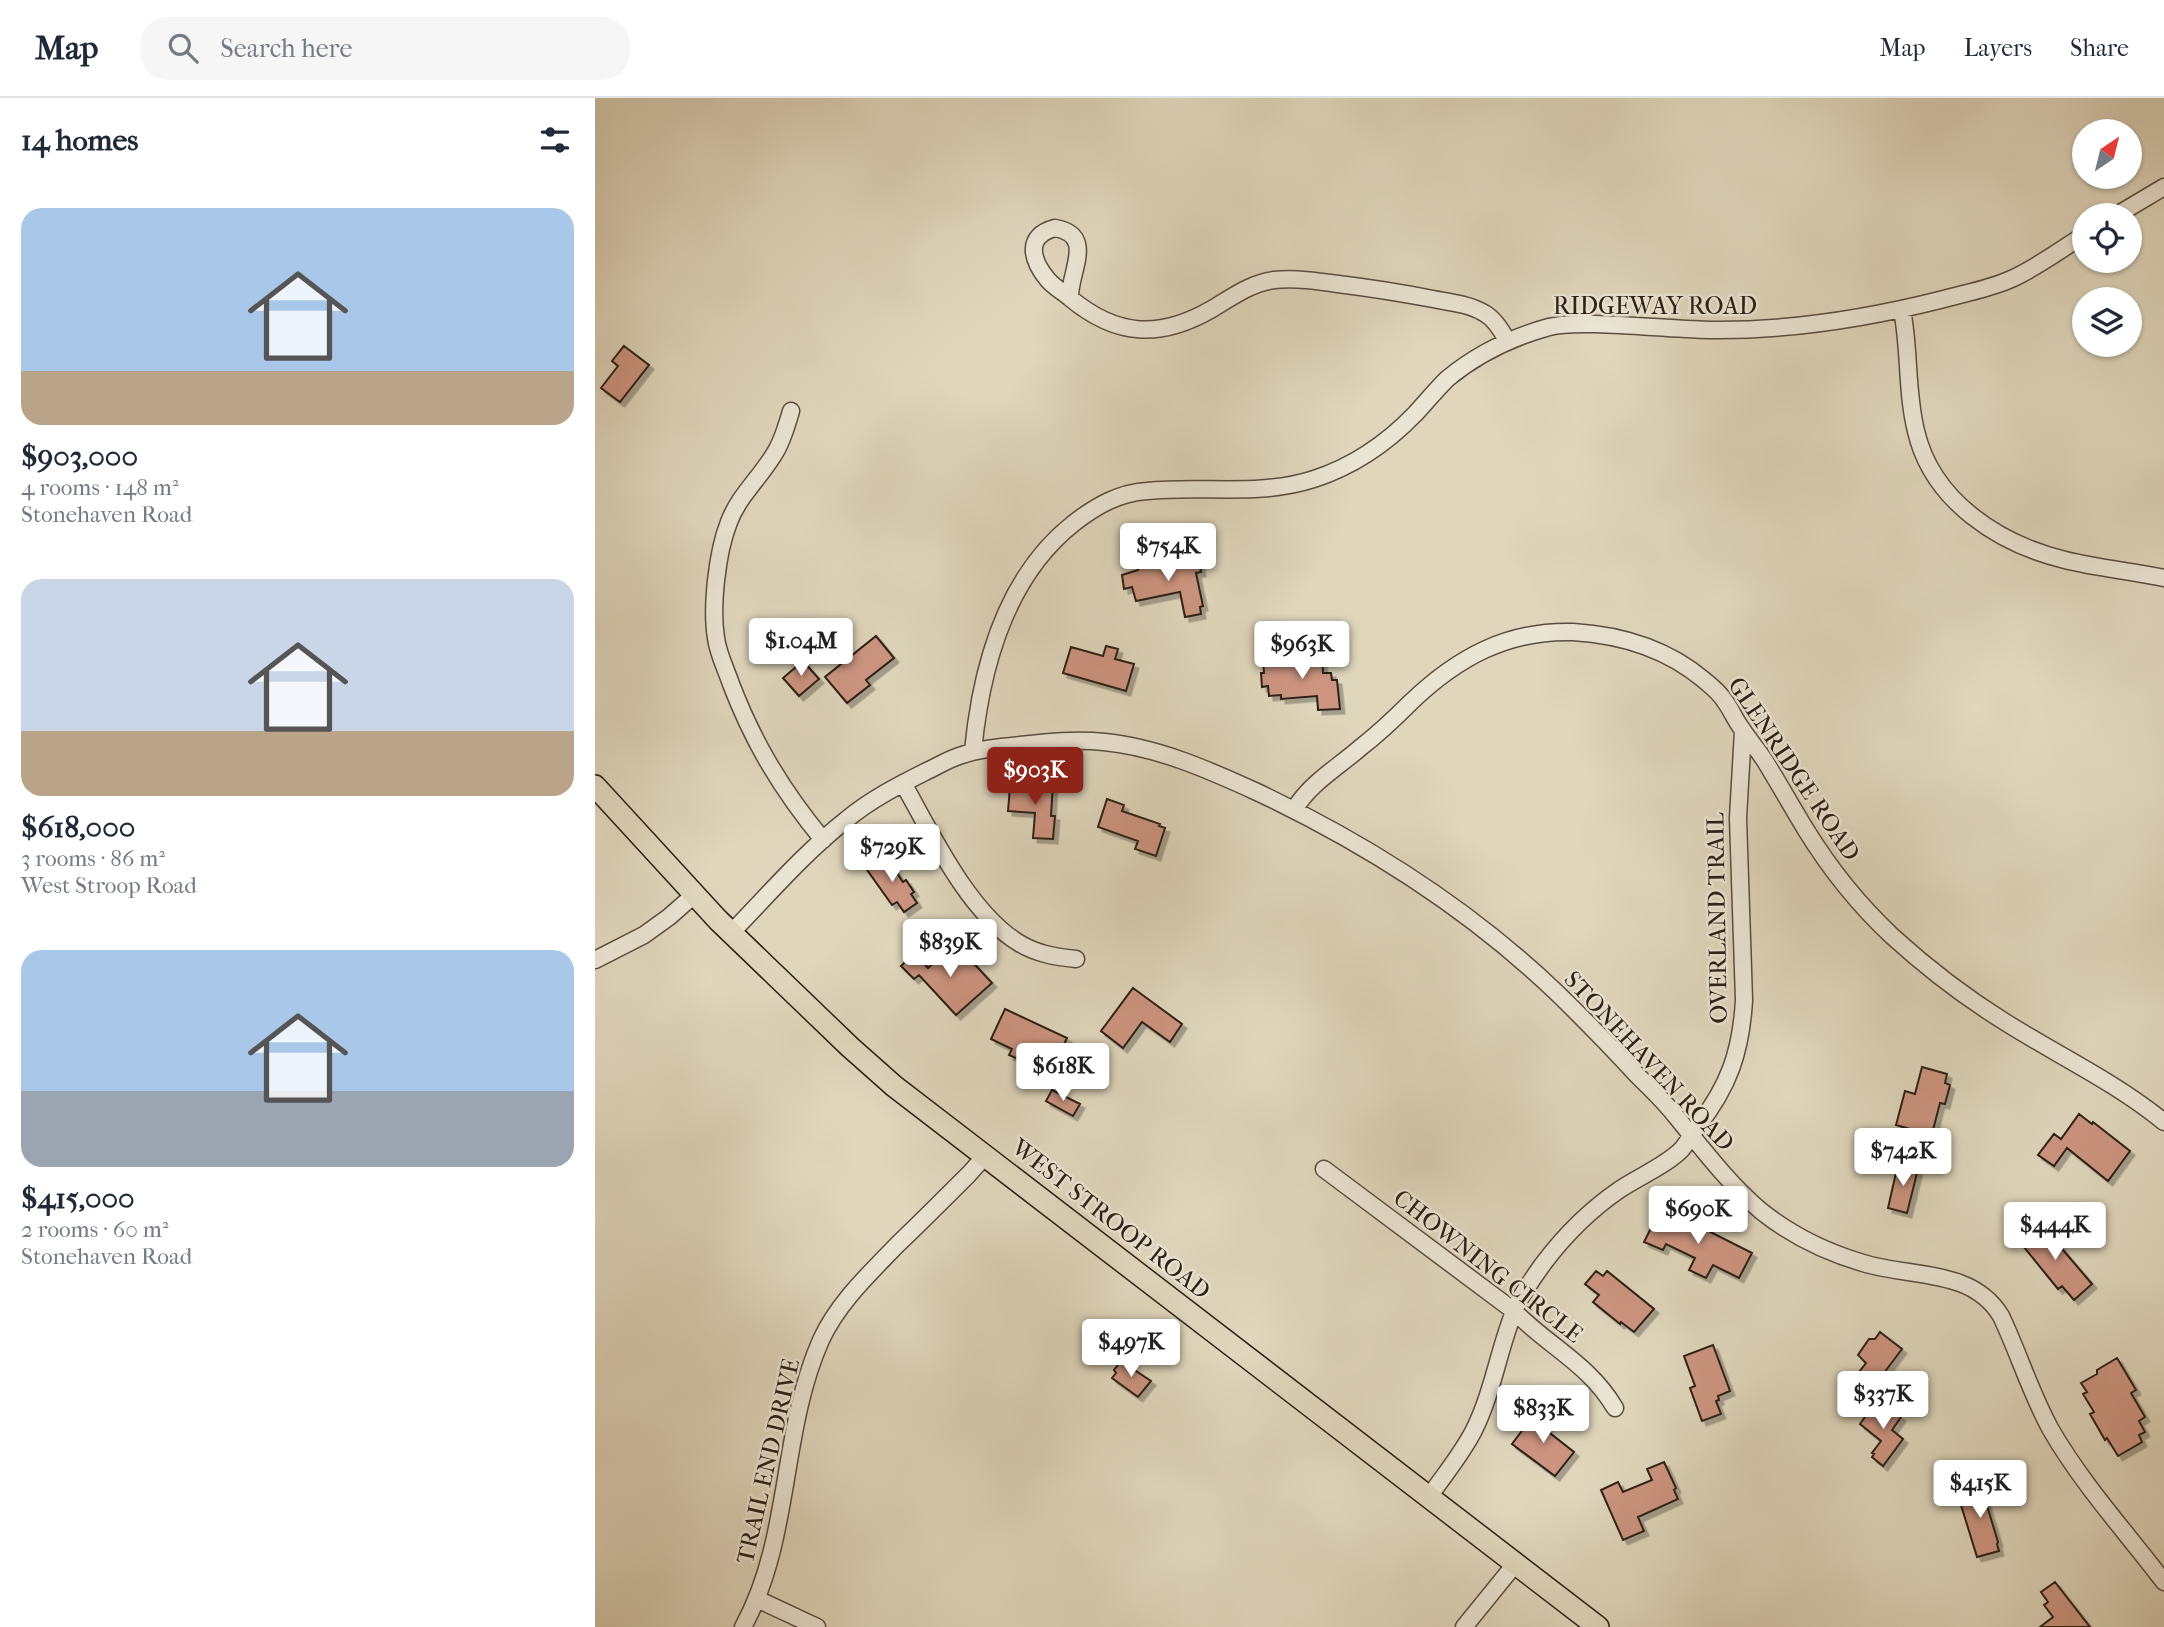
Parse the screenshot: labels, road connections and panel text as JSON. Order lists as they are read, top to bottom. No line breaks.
{"streets":{"main road":["WEST STROOP ROAD"],"street":["RIDGEWAY ROAD","GLENRIDGE ROAD","OVERLAND TRAIL","STONEHAVEN ROAD","CHOWNING CIRCLE","TRAIL END DRIVE"]},"crossings":[["RIDGEWAY ROAD","STONEHAVEN ROAD"],["GLENRIDGE ROAD","OVERLAND TRAIL"],["GLENRIDGE ROAD","STONEHAVEN ROAD"],["OVERLAND TRAIL","STONEHAVEN ROAD"],["OVERLAND TRAIL","WEST STROOP ROAD"],["OVERLAND TRAIL","CHOWNING CIRCLE"],["WEST STROOP ROAD","TRAIL END DRIVE"]],"north":"top right","page":{"header":"Map","search":"Search here","nav":["Map","Layers","Share"],"heading":"14 homes","list":[{"name":"$903,000","note":"4 rooms · 148 m² · Stonehaven Road"},{"name":"$618,000","note":"3 rooms · 86 m² · West Stroop Road"},{"name":"$415,000","note":"2 rooms · 60 m² · Stonehaven Road"}],"price":["$754K","$1.04M","$963K","$903K","$729K","$839K","$618K","$742K","$690K","$444K","$497K","$337K","$833K","$415K"]}}
